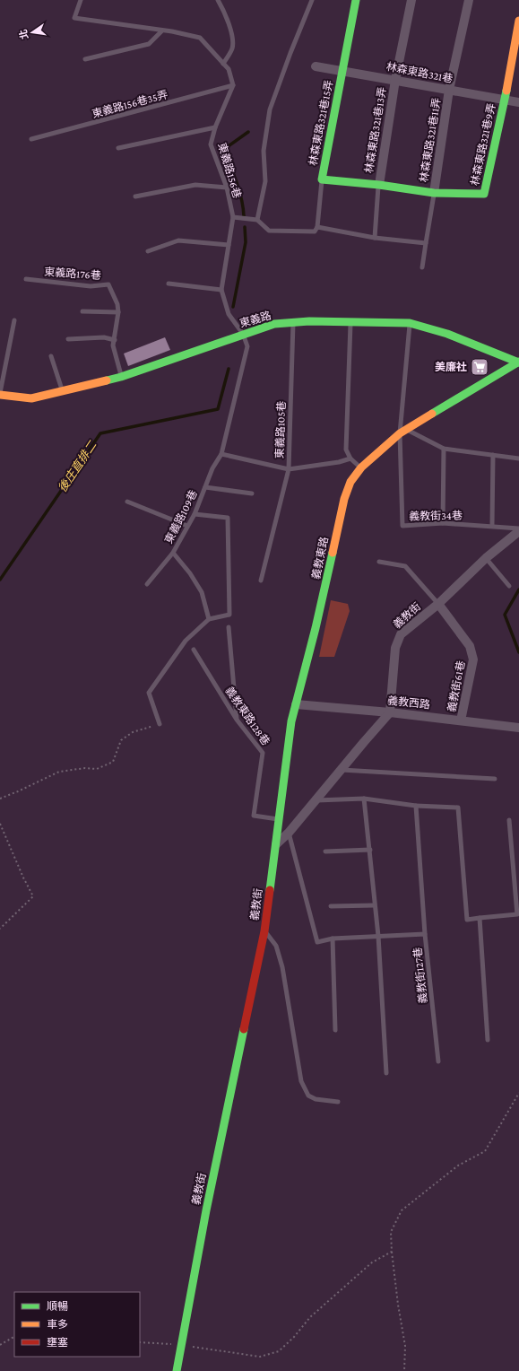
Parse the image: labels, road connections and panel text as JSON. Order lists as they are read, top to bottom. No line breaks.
{"streets":{"street":["林森東路321巷","林森東路321巷15弄","林森東路321巷13弄","林森東路321巷11弄","林森東路321巷9弄","東義路","義教東路","義教街","義教街61巷","義教西路"],"lane":["東義路156巷35弄","東義路156巷","東義路176巷","東義路105巷","義教街34巷","東義路109巷","義教東路128巷","義教街127巷"]},"crossings":[["林森東路321巷","林森東路321巷15弄"],["林森東路321巷","林森東路321巷13弄"],["林森東路321巷","林森東路321巷11弄"],["林森東路321巷","林森東路321巷9弄"],["東義路156巷35弄","東義路156巷"],["林森東路321巷11弄","林森東路321巷9弄"],["東義路176巷","東義路"],["東義路","東義路105巷"],["東義路","東義路109巷"],["東義路","義教東路"],["東義路105巷","東義路109巷"],["義教街34巷","義教東路"],["義教街34巷","義教街"],["義教東路","義教街"],["義教東路","義教西路"],["義教東路","義教東路128巷"],["義教街","義教街61巷"],["義教街","義教西路"],["義教街61巷","義教西路"]],"water":["後庄直排二"],"places":{"supermarket":["美廉社"]},"legend":["順暢","車多","壅塞"],"north":"left"}
